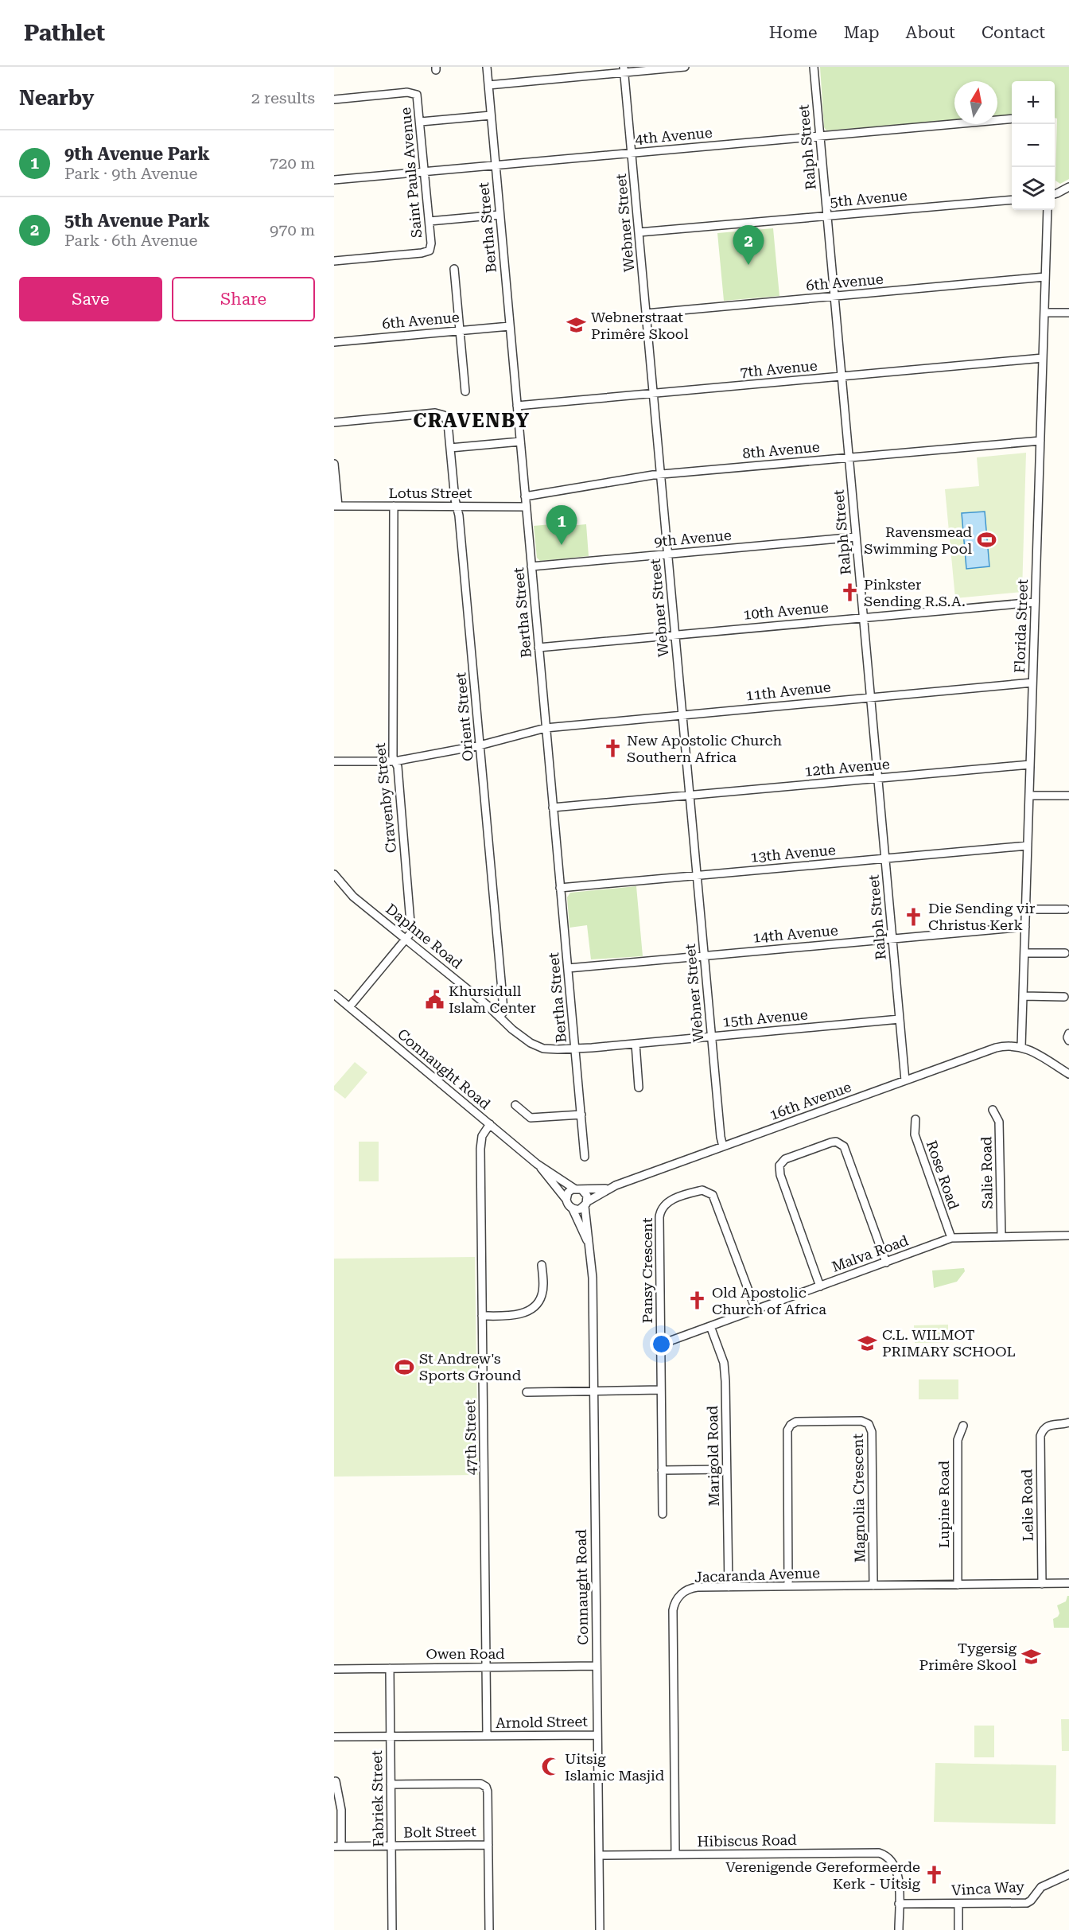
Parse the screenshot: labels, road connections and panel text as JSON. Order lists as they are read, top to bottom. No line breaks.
{"streets":{"street":["4th Avenue","Ralph Street","Saint Pauls Avenue","5th Avenue","Webner Street","Bertha Street","6th Avenue","7th Avenue","8th Avenue","Lotus Street","9th Avenue","10th Avenue","Florida Street","11th Avenue","Orient Street","12th Avenue","Cravenby Street","13th Avenue","14th Avenue","Daphne Road","15th Avenue","Connaught Road","16th Avenue","Salie Road","Rose Road","Malva Road","Pansy Crescent","47th Street","Marigold Road","Magnolia Crescent","Lupine Road","Lelie Road","Jacaranda Avenue","Owen Road","Arnold Street","Fabriek Street","Bolt Street","Hibiscus Road","Vinca Way"]},"crossings":[["4th Avenue","Ralph Street"],["4th Avenue","Saint Pauls Avenue"],["4th Avenue","Webner Street"],["4th Avenue","Bertha Street"],["Ralph Street","5th Avenue"],["Ralph Street","6th Avenue"],["Ralph Street","7th Avenue"],["Ralph Street","8th Avenue"],["Ralph Street","9th Avenue"],["Ralph Street","10th Avenue"],["Ralph Street","11th Avenue"],["Ralph Street","12th Avenue"],["Ralph Street","13th Avenue"],["Ralph Street","14th Avenue"],["Ralph Street","15th Avenue"],["Ralph Street","16th Avenue"],["5th Avenue","Webner Street"],["Webner Street","6th Avenue"],["Webner Street","7th Avenue"],["Webner Street","8th Avenue"],["Webner Street","9th Avenue"],["Webner Street","10th Avenue"],["Webner Street","11th Avenue"],["Webner Street","12th Avenue"],["Webner Street","13th Avenue"],["Webner Street","14th Avenue"],["Webner Street","15th Avenue"],["Webner Street","16th Avenue"],["Bertha Street","6th Avenue"],["Bertha Street","7th Avenue"],["Bertha Street","8th Avenue"],["Bertha Street","Lotus Street"],["Bertha Street","9th Avenue"],["Bertha Street","10th Avenue"],["Bertha Street","11th Avenue"],["Bertha Street","12th Avenue"],["Bertha Street","13th Avenue"],["Bertha Street","14th Avenue"],["Bertha Street","Daphne Road"],["Bertha Street","15th Avenue"],["6th Avenue","Florida Street"],["7th Avenue","Florida Street"],["8th Avenue","Florida Street"],["Lotus Street","Orient Street"],["Lotus Street","Cravenby Street"],["10th Avenue","Florida Street"],["Florida Street","11th Avenue"],["Florida Street","12th Avenue"],["Florida Street","13th Avenue"],["Florida Street","14th Avenue"],["Florida Street","16th Avenue"],["11th Avenue","Orient Street"],["11th Avenue","Cravenby Street"],["Orient Street","Daphne Road"],["Cravenby Street","Daphne Road"],["Cravenby Street","Connaught Road"],["Daphne Road","15th Avenue"],["Connaught Road","16th Avenue"],["Connaught Road","47th Street"],["Connaught Road","Owen Road"],["Connaught Road","Arnold Street"],["Connaught Road","Hibiscus Road"],["Salie Road","Malva Road"],["Rose Road","Malva Road"],["Malva Road","Pansy Crescent"],["Malva Road","Marigold Road"],["47th Street","Owen Road"],["47th Street","Arnold Street"],["Marigold Road","Jacaranda Avenue"],["Magnolia Crescent","Jacaranda Avenue"],["Lupine Road","Jacaranda Avenue"],["Lelie Road","Jacaranda Avenue"],["Jacaranda Avenue","Hibiscus Road"],["Owen Road","Arnold Street"],["Owen Road","Fabriek Street"],["Arnold Street","Fabriek Street"],["Fabriek Street","Bolt Street"],["Hibiscus Road","Vinca Way"]],"districts":["CRAVENBY"],"places":{"school or university":["Webnerstraat Primêre Skool","C.L. WILMOT PRIMARY SCHOOL","Tygersig Primêre Skool"],"sports":["Ravensmead Swimming Pool","St Andrew's Sports Ground"],"church":["Pinkster Sending R.S.A.","New Apostolic Church Southern Africa","Die Sending vir Christus Kerk","Old Apostolic Church of Africa","Verenigende Gereformeerde Kerk - Uitsig"],"public building":["Khursidull Islam Center"],"mosque":["Uitsig Islamic Masjid"]},"north":"top","page":{"header":"Pathlet","nav":["Home","Map","About","Contact"],"heading":["Nearby","2 results"],"map_buttons":["+","−"],"list":[{"mark":"1","name":"9th Avenue Park","note":"Park · 9th Avenue","value":"720 m"},{"mark":"2","name":"5th Avenue Park","note":"Park · 6th Avenue","value":"970 m"}],"pins":["2","1"],"buttons":["Save","Share"]}}
